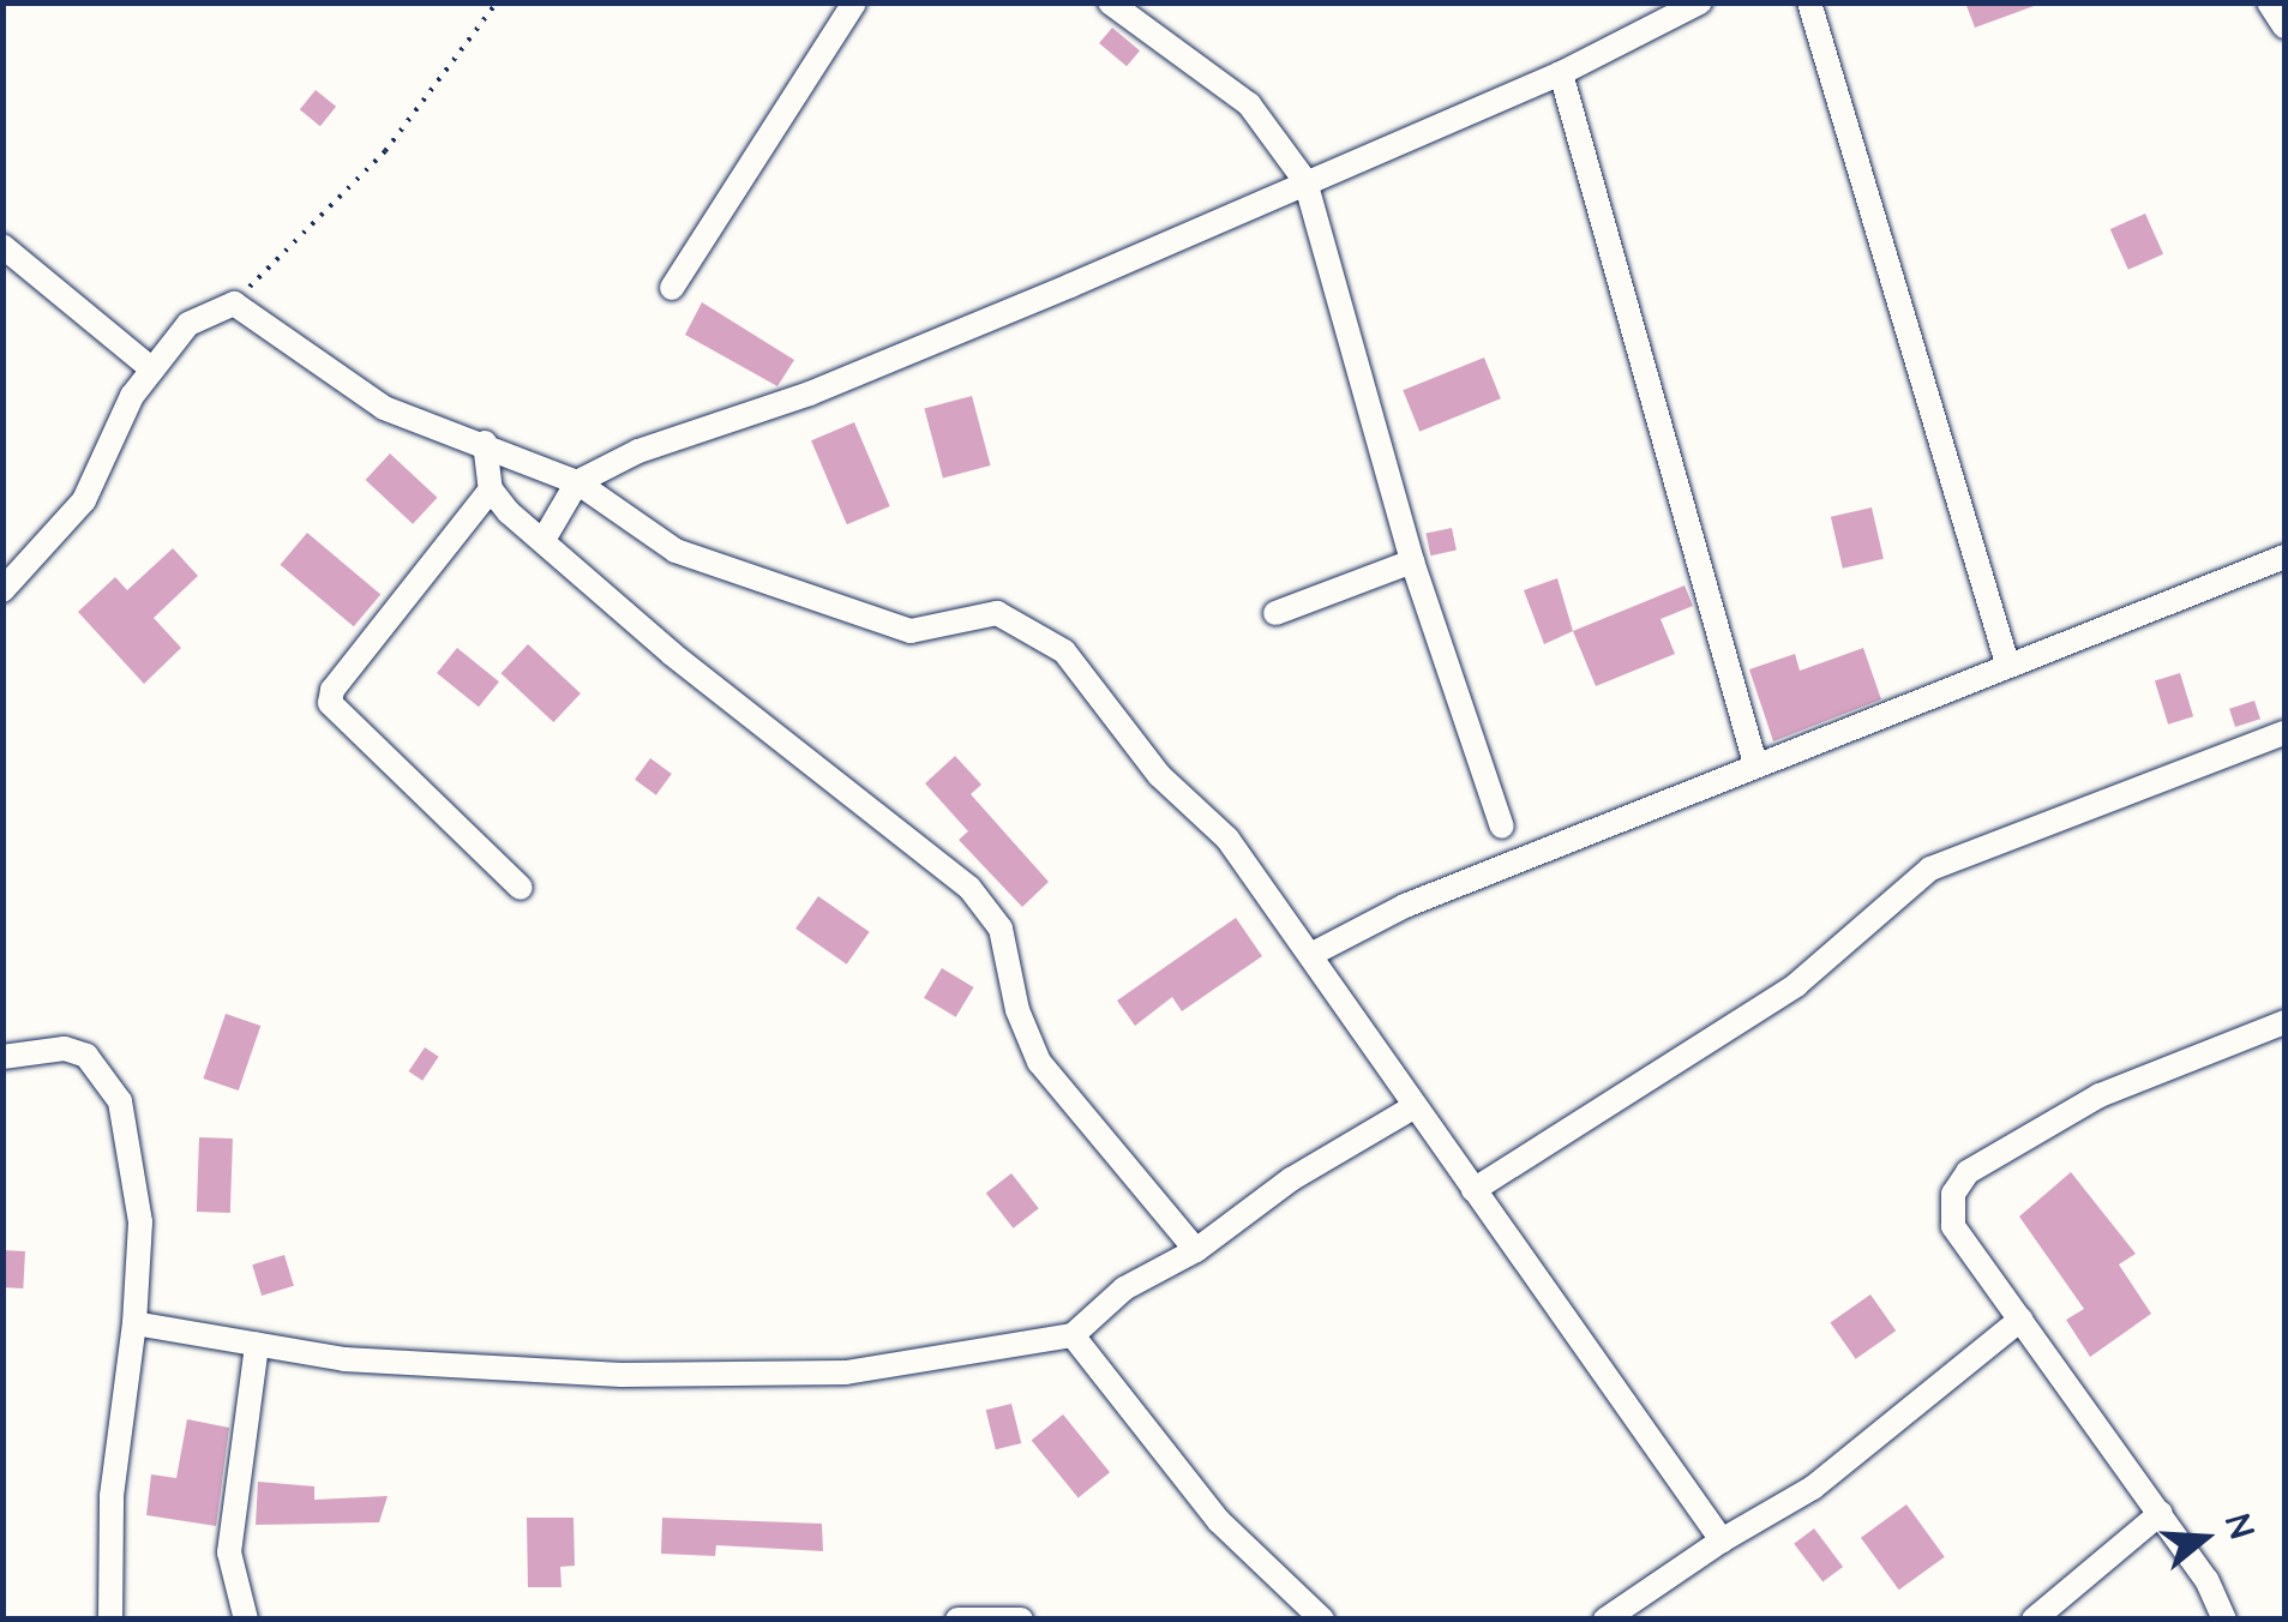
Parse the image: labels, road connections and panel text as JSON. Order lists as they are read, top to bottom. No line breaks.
{"north":"right"}
